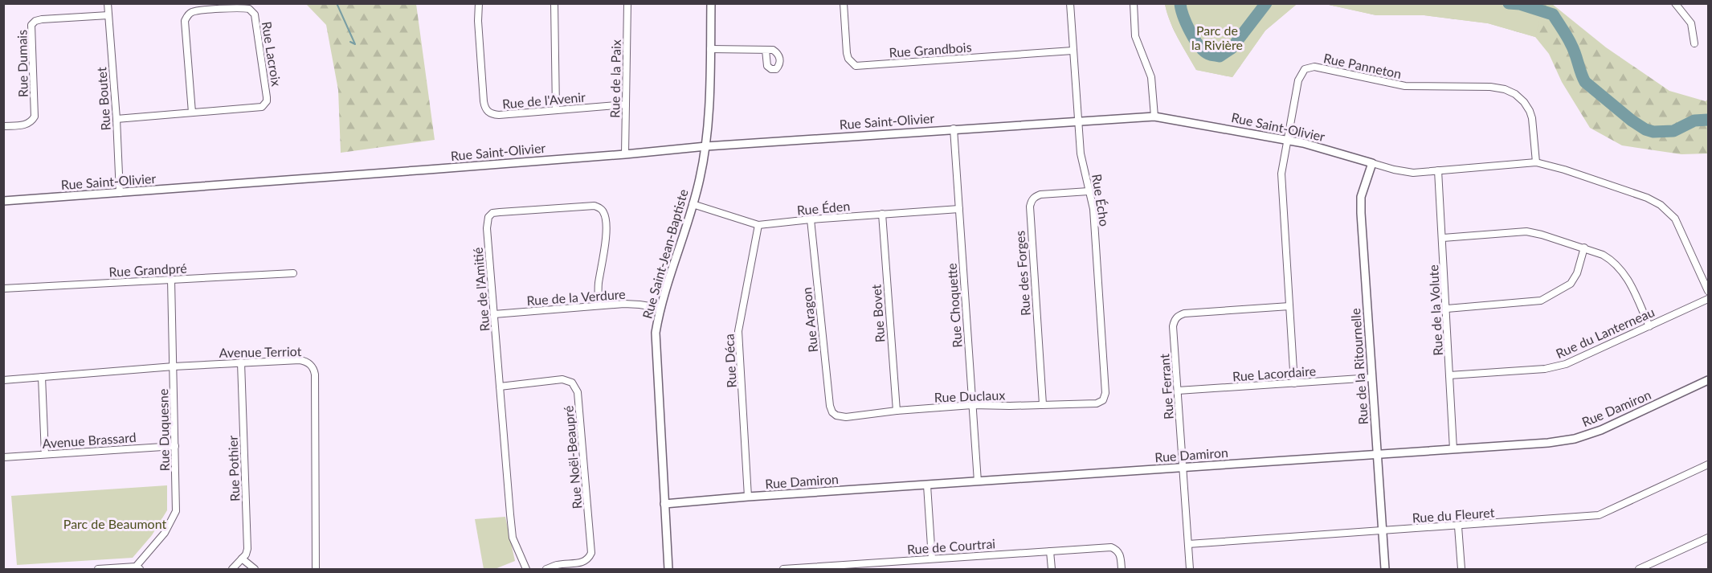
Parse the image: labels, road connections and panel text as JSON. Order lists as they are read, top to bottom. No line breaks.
{"streets":{"street":["Rue Grandbois","Rue Lacroix","Rue Dumais","Rue Panneton","Rue de la Paix","Rue Boutet","Rue de l'Avenir","Rue Saint-Olivier","Rue Écho","Rue Éden","Rue Saint-Jean-Baptiste","Rue Grandpré","Rue des Forges","Rue de l'Amitié","Rue de la Verdure","Rue Choquette","Rue de la Volute","Rue Bovet","Rue Aragon","Rue du Lanterneau","Avenue Terriot","Rue Déca","Rue de la Ritournelle","Rue Lacordaire","Rue Ferrant","Rue Duclaux","Rue Damiron","Rue Duquesne","Avenue Brassard","Rue Noël-Beaupré","Rue Pothier","Rue du Fleuret","Rue de Courtrai"]},"crossings":[["Rue Grandbois","Rue Écho"],["Rue Lacroix","Rue Boutet"],["Rue Dumais","Rue Boutet"],["Rue Panneton","Rue Saint-Olivier"],["Rue Panneton","Rue Lacordaire"],["Rue Panneton","Rue Ferrant"],["Rue de la Paix","Rue de l'Avenir"],["Rue de la Paix","Rue Saint-Olivier"],["Rue Boutet","Rue Saint-Olivier"],["Rue Saint-Olivier","Rue Écho"],["Rue Saint-Olivier","Rue Saint-Jean-Baptiste"],["Rue Saint-Olivier","Rue Choquette"],["Rue Saint-Olivier","Rue de la Volute"],["Rue Saint-Olivier","Rue de la Ritournelle"],["Rue Écho","Rue des Forges"],["Rue Écho","Rue Duclaux"],["Rue Éden","Rue Saint-Jean-Baptiste"],["Rue Éden","Rue Choquette"],["Rue Éden","Rue Bovet"],["Rue Éden","Rue Aragon"],["Rue Éden","Rue Déca"],["Rue Saint-Jean-Baptiste","Rue de la Verdure"],["Rue Saint-Jean-Baptiste","Rue Damiron"],["Rue Grandpré","Rue Duquesne"],["Rue des Forges","Rue Duclaux"],["Rue de l'Amitié","Rue de la Verdure"],["Rue de l'Amitié","Rue Noël-Beaupré"],["Rue Choquette","Rue Duclaux"],["Rue Choquette","Rue Damiron"],["Rue de la Volute","Rue du Lanterneau"],["Rue de la Volute","Rue Damiron"],["Rue Bovet","Rue Duclaux"],["Rue Aragon","Rue Duclaux"],["Avenue Terriot","Rue Duquesne"],["Avenue Terriot","Rue Pothier"],["Rue Déca","Rue Damiron"],["Rue de la Ritournelle","Rue Lacordaire"],["Rue de la Ritournelle","Rue Damiron"],["Rue de la Ritournelle","Rue du Fleuret"],["Rue Lacordaire","Rue Ferrant"],["Rue Ferrant","Rue Damiron"],["Rue Ferrant","Rue du Fleuret"],["Rue Duquesne","Avenue Brassard"]],"parks":["Parc de la Rivière","Parc de Beaumont"]}
